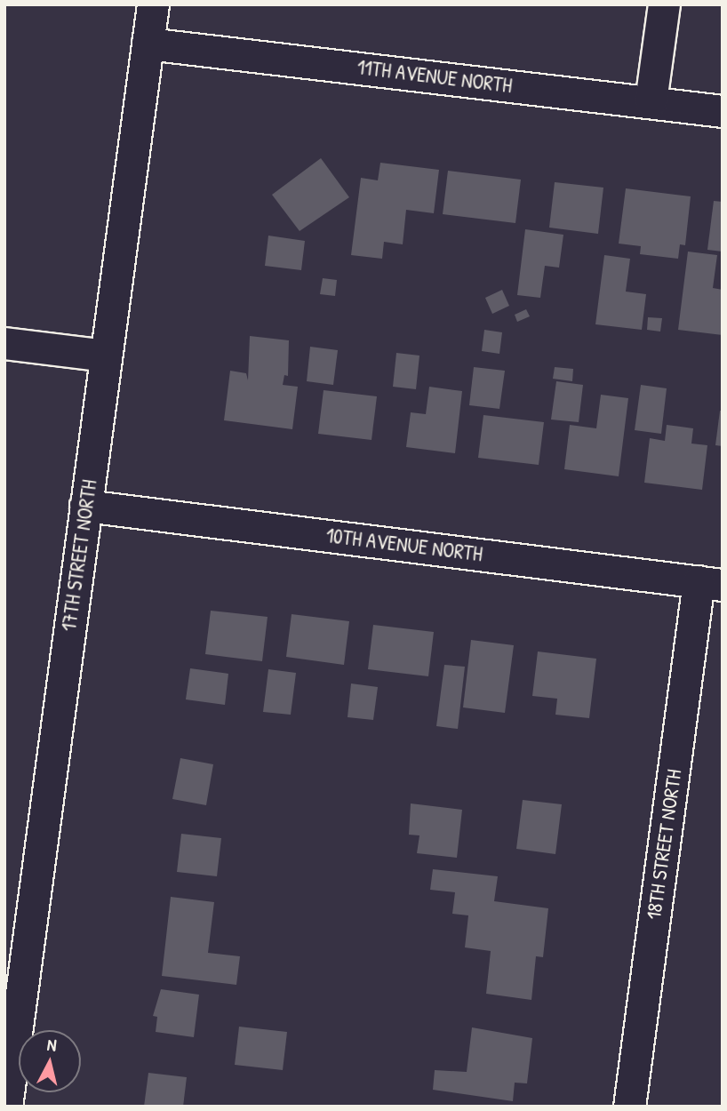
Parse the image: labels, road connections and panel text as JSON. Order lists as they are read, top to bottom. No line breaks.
{"streets":{"street":["11TH AVENUE NORTH","10TH AVENUE NORTH","17TH STREET NORTH","18TH STREET NORTH"]},"crossings":[["11TH AVENUE NORTH","17TH STREET NORTH"],["10TH AVENUE NORTH","17TH STREET NORTH"],["10TH AVENUE NORTH","18TH STREET NORTH"]],"north":"top"}
